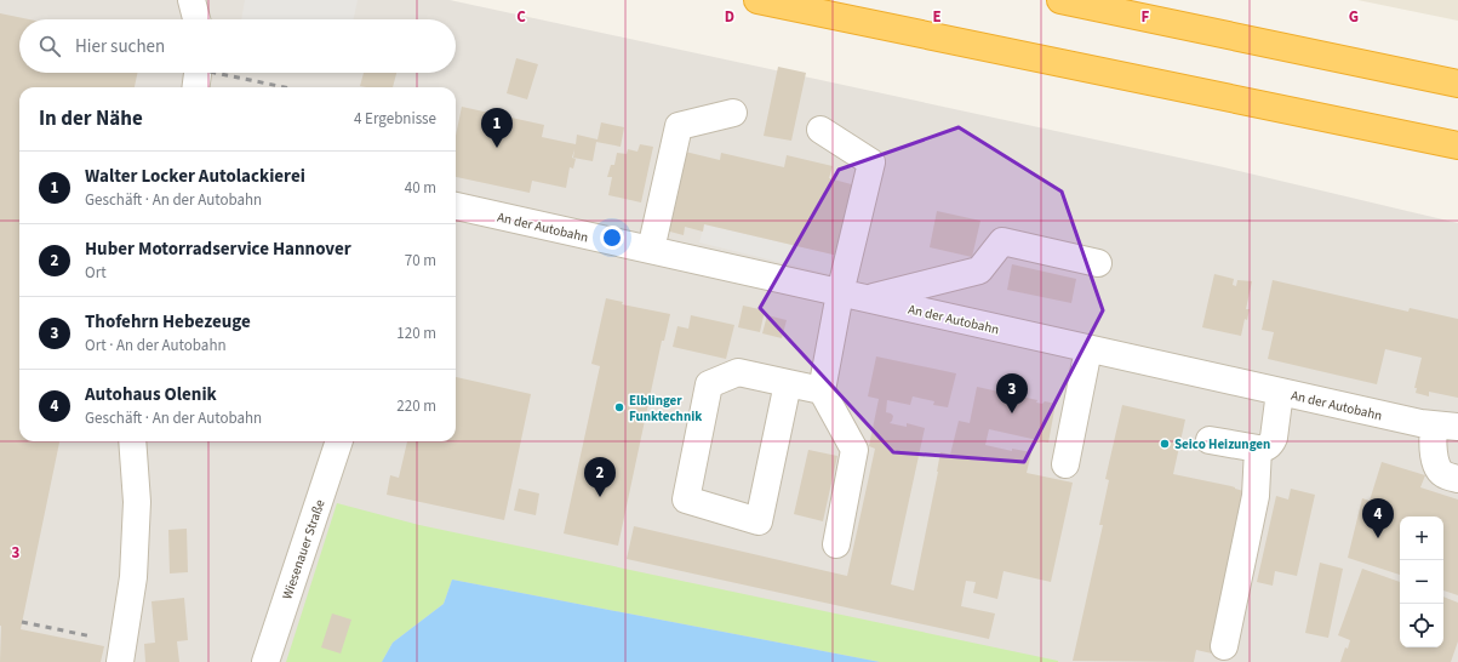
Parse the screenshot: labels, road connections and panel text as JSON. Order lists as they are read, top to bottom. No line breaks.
{"streets":{"street":["An der Autobahn","Wiesenauer Straße"]},"places":["Elblinger Funktechnik","Seico Heizungen"],"page":{"search":"Hier suchen","heading":["In der Nähe","4 Ergebnisse"],"pins":["1","3","2","4"],"list":[{"mark":"1","name":"Walter Locker Autolackierei","note":"Geschäft · An der Autobahn","value":"40 m"},{"mark":"2","name":"Huber Motorradservice Hannover","note":"Ort","value":"70 m"},{"mark":"3","name":"Thofehrn Hebezeuge","note":"Ort · An der Autobahn","value":"120 m"},{"mark":"4","name":"Autohaus Olenik","note":"Geschäft · An der Autobahn","value":"220 m"}],"map_buttons":["+","−"]},"grid":{"columns":["C","D","E","F","G"],"rows":["3"]}}
